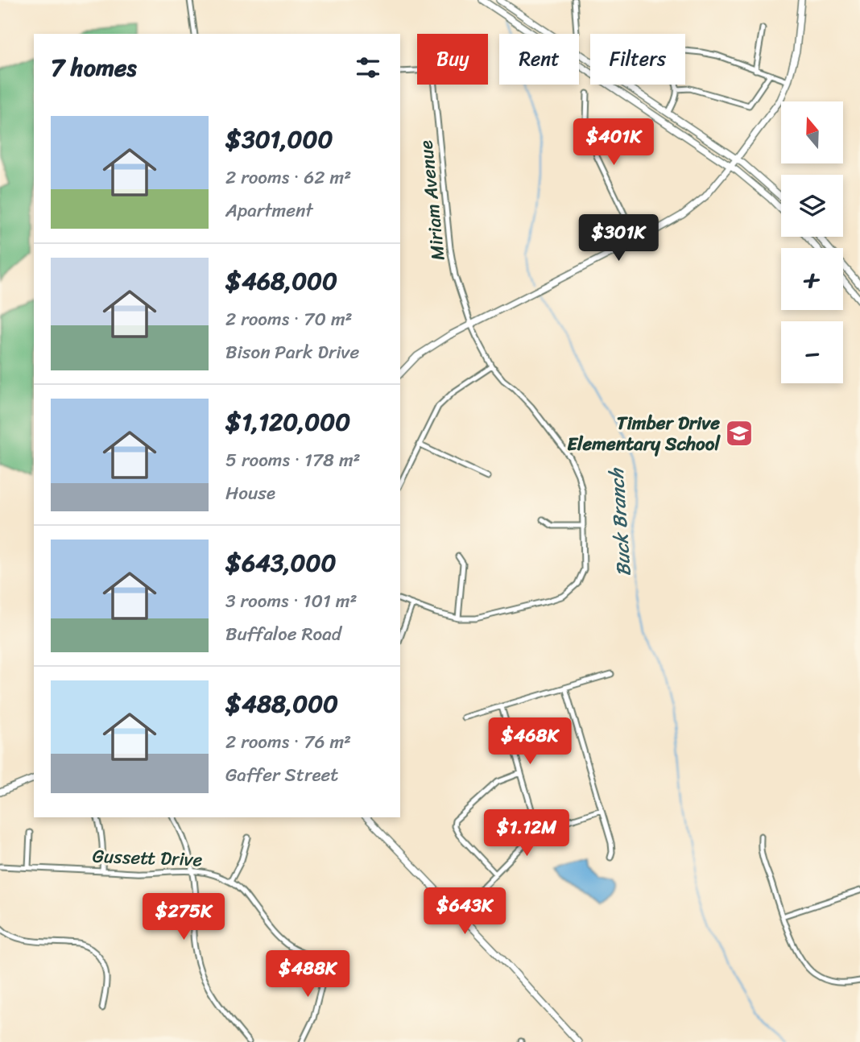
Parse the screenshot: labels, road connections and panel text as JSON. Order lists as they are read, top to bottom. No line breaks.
{"streets":{"street":["Miriam Avenue","Gussett Drive"]},"water":["Buck Branch"],"places":{"school or university":["Timber Drive Elementary School"]},"north":"top","page":{"chip":["Buy","Rent","Filters"],"heading":"7 homes","map_buttons":["+","−"],"list":[{"name":"$301,000","note":"2 rooms · 62 m² · Apartment"},{"name":"$468,000","note":"2 rooms · 70 m² · Bison Park Drive"},{"name":"$1,120,000","note":"5 rooms · 178 m² · House"},{"name":"$643,000","note":"3 rooms · 101 m² · Buffaloe Road"},{"name":"$488,000","note":"2 rooms · 76 m² · Gaffer Street"}],"price":["$401K","$301K","$468K","$1.12M","$643K","$275K","$488K"]}}
